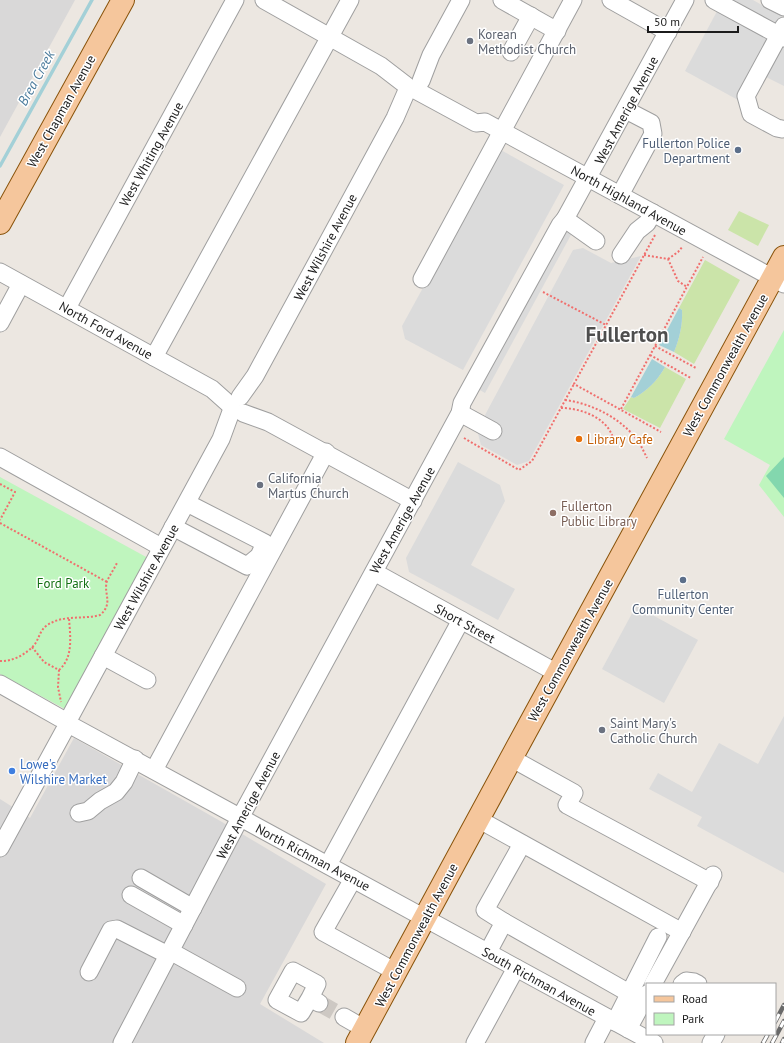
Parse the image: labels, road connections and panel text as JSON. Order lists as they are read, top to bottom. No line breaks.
{"streets":{"main road":["West Chapman Avenue","West Commonwealth Avenue"],"street":["West Amerige Avenue","West Whiting Avenue","North Highland Avenue","West Wilshire Avenue","North Ford Avenue","Short Street","North Richman Avenue","South Richman Avenue"]},"crossings":[["West Amerige Avenue","North Highland Avenue"],["West Amerige Avenue","North Ford Avenue"],["West Amerige Avenue","Short Street"],["West Amerige Avenue","North Richman Avenue"],["West Whiting Avenue","North Ford Avenue"],["North Highland Avenue","West Wilshire Avenue"],["North Highland Avenue","West Commonwealth Avenue"],["West Wilshire Avenue","North Ford Avenue"],["West Wilshire Avenue","North Richman Avenue"],["West Commonwealth Avenue","Short Street"],["West Commonwealth Avenue","North Richman Avenue"],["West Commonwealth Avenue","South Richman Avenue"],["North Richman Avenue","South Richman Avenue"]],"districts":["Fullerton"],"water":["Brea Creek"],"parks":["Ford Park"],"places":["Korean Methodist Church","Fullerton Police Department","Library Cafe","California Martus Church","Fullerton Public Library","Fullerton Community Center","Saint Mary's Catholic Church","Lowe's Wilshire Market"],"legend":["Road","Park"],"scale_bar":"50 m"}
